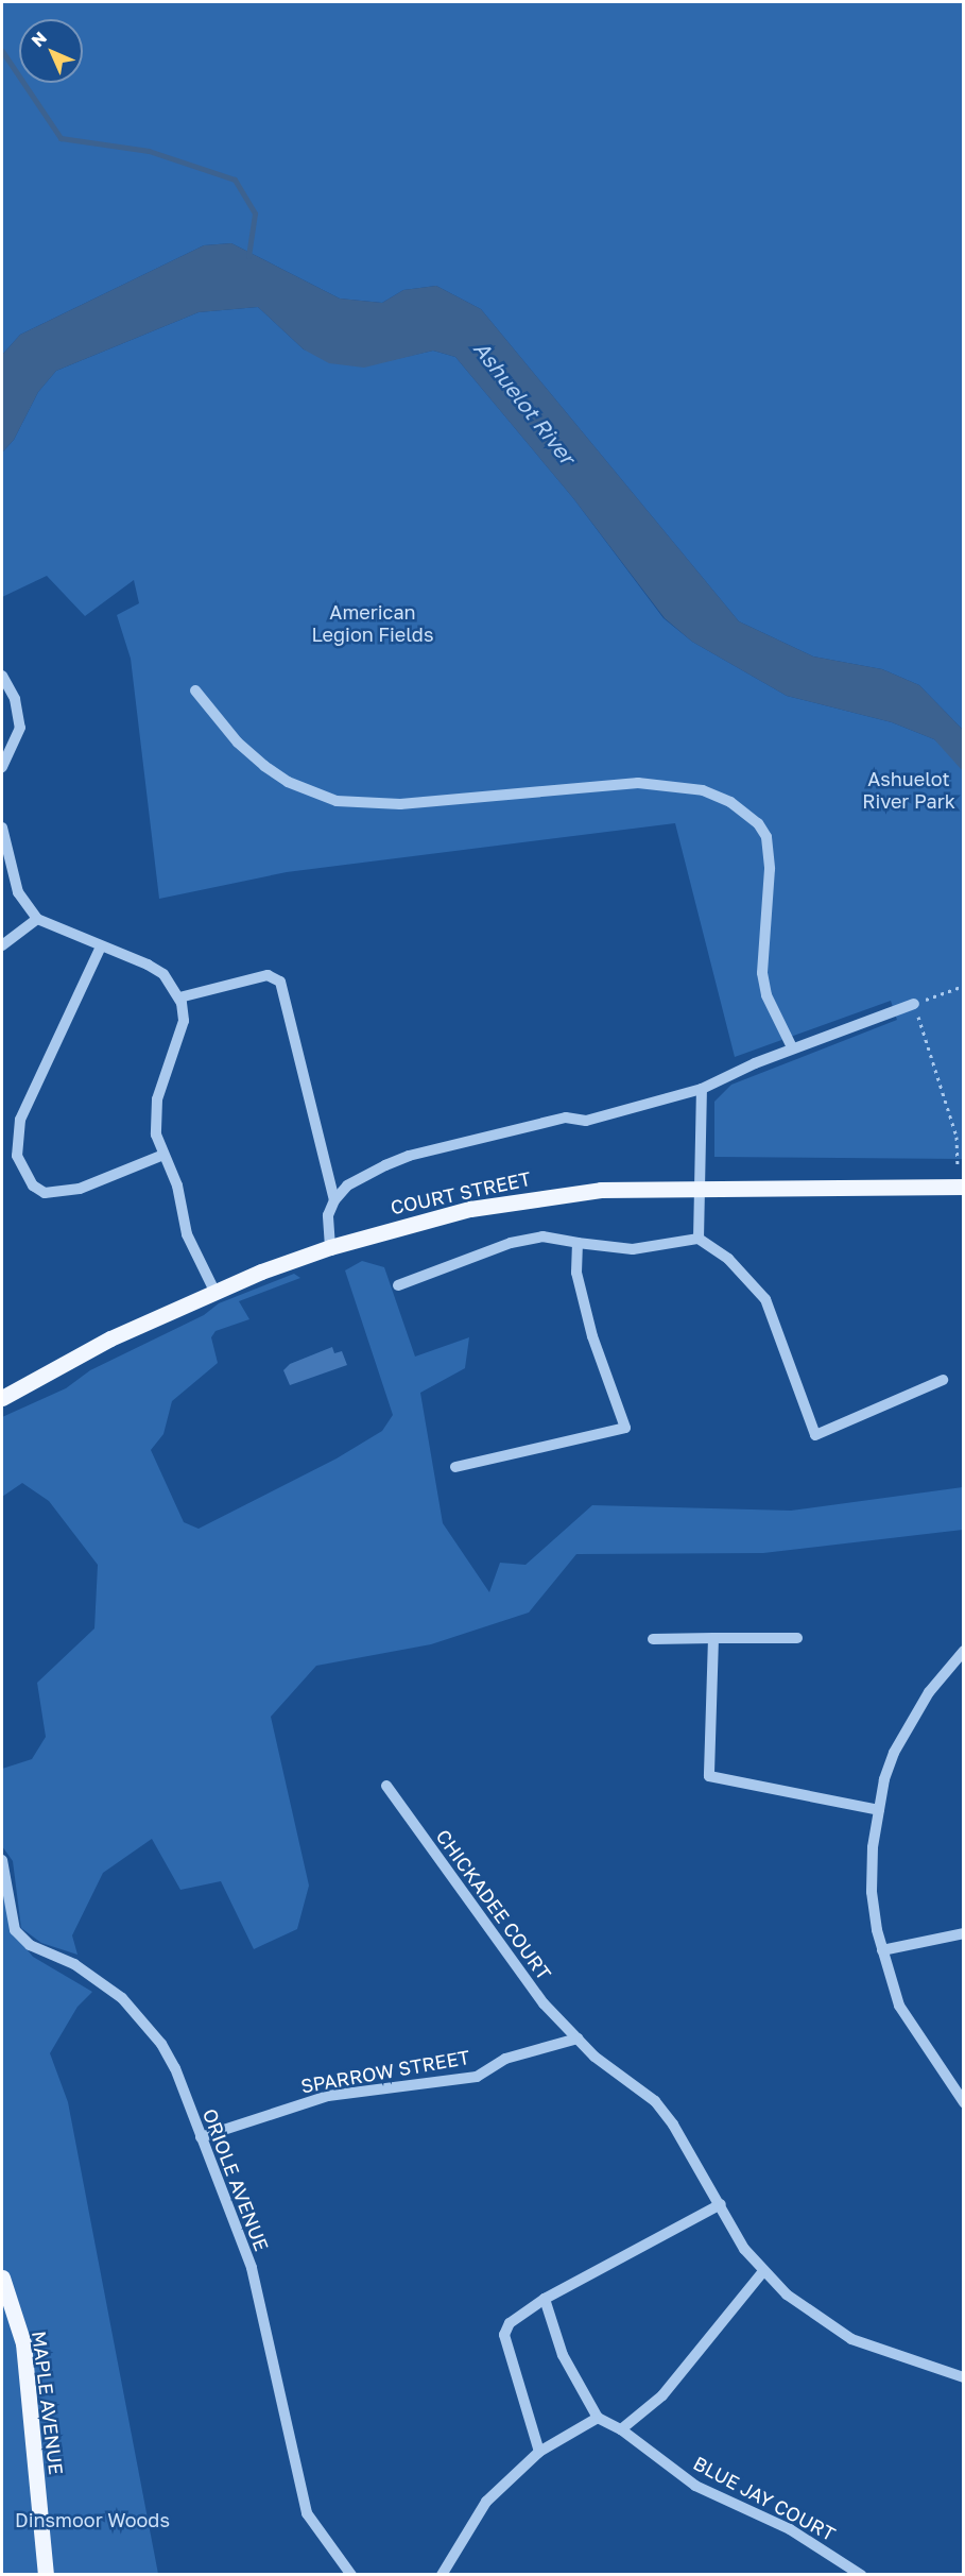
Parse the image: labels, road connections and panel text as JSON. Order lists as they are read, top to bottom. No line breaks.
{"streets":{"main road":["COURT STREET","MAPLE AVENUE"],"street":["CHICKADEE COURT","SPARROW STREET","ORIOLE AVENUE","BLUE JAY COURT"]},"crossings":[["CHICKADEE COURT","SPARROW STREET"],["SPARROW STREET","ORIOLE AVENUE"]],"water":["Ashuelot River"],"parks":["American Legion Fields","Ashuelot River Park","Dinsmoor Woods"],"north":"top left"}
